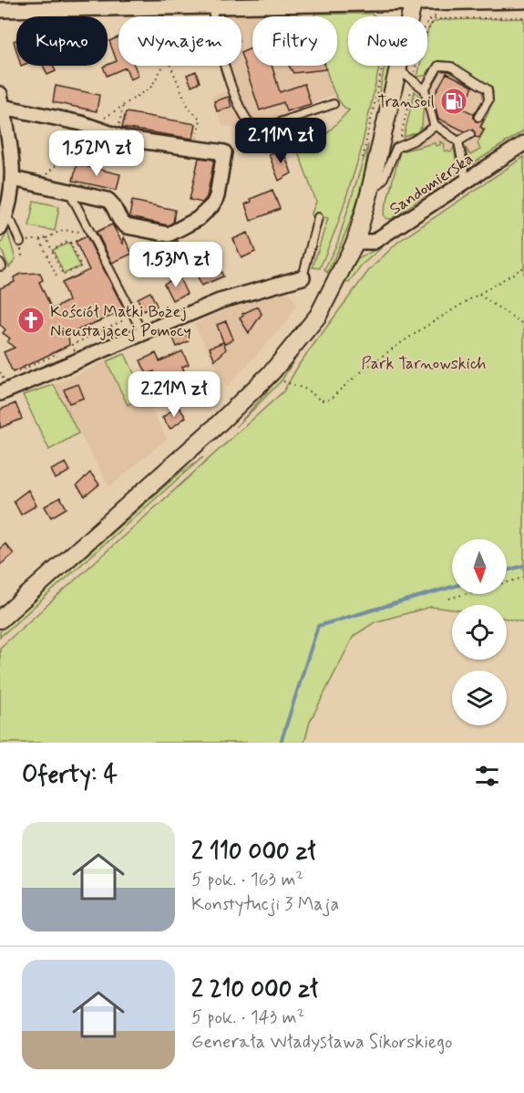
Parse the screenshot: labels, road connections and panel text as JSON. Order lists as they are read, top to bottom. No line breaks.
{"streets":{"street":["Sandomierska"]},"parks":["Park Tarnowskich"],"places":{"fuel station":["Transoil"],"church":["Kościół Matki Bożej Nieustającej Pomocy"]},"north":"bottom","page":{"chip":["Kupno","Wynajem","Filtry","Nowe"],"price":["2.11M zł","1.52M zł","1.53M zł","2.21M zł"],"heading":"Oferty: 4","list":[{"name":"2 110 000 zł","note":"5 pok. · 163 m² · Konstytucji 3 Maja"},{"name":"2 210 000 zł","note":"5 pok. · 143 m² · Generała Władysława Sikorskiego"}]}}
